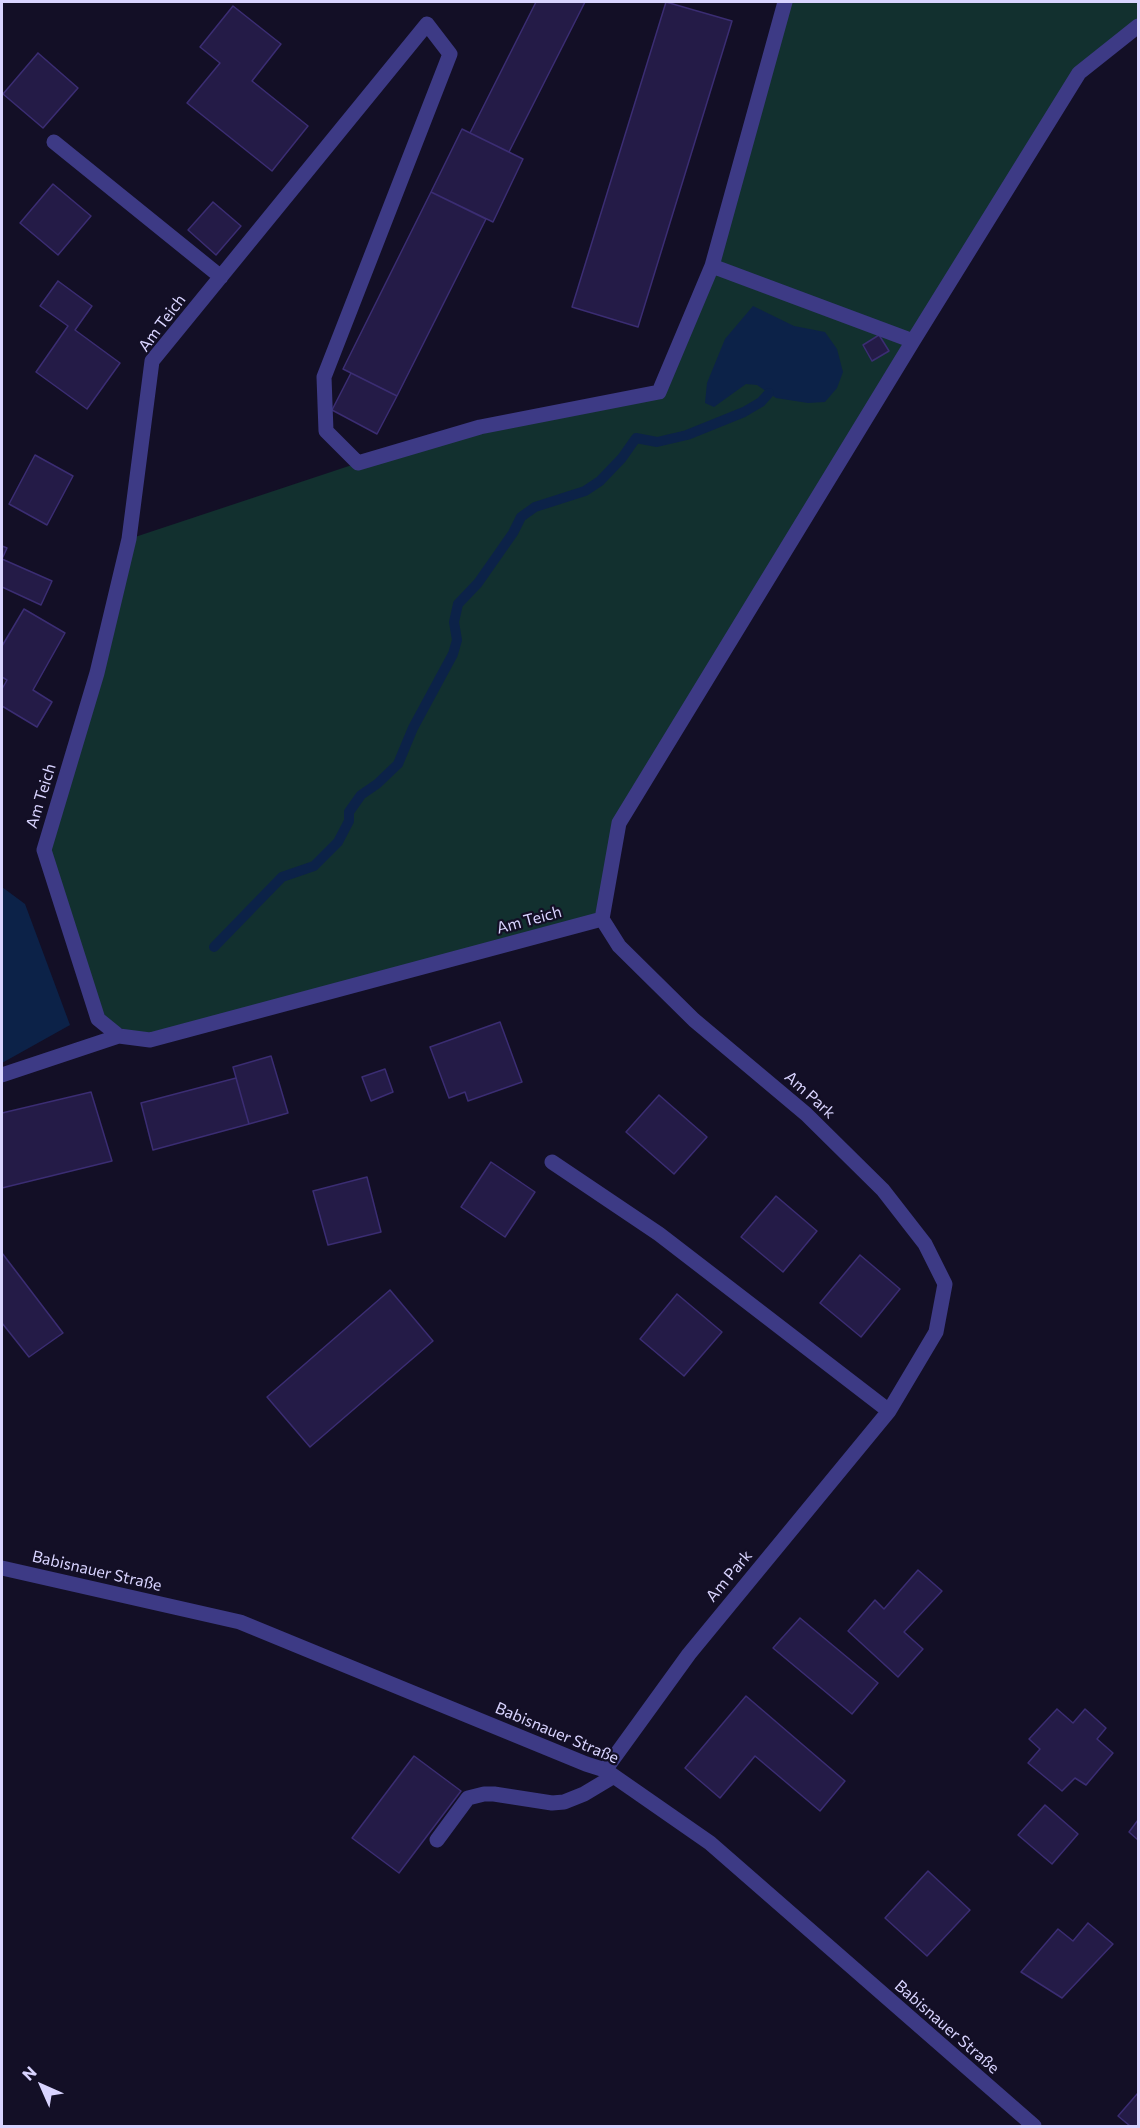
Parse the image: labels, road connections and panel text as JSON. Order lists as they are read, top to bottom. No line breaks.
{"streets":{"street":["Am Teich","Am Park","Babisnauer Straße"]},"crossings":[["Am Teich","Am Park"],["Am Park","Babisnauer Straße"]],"north":"top left"}
